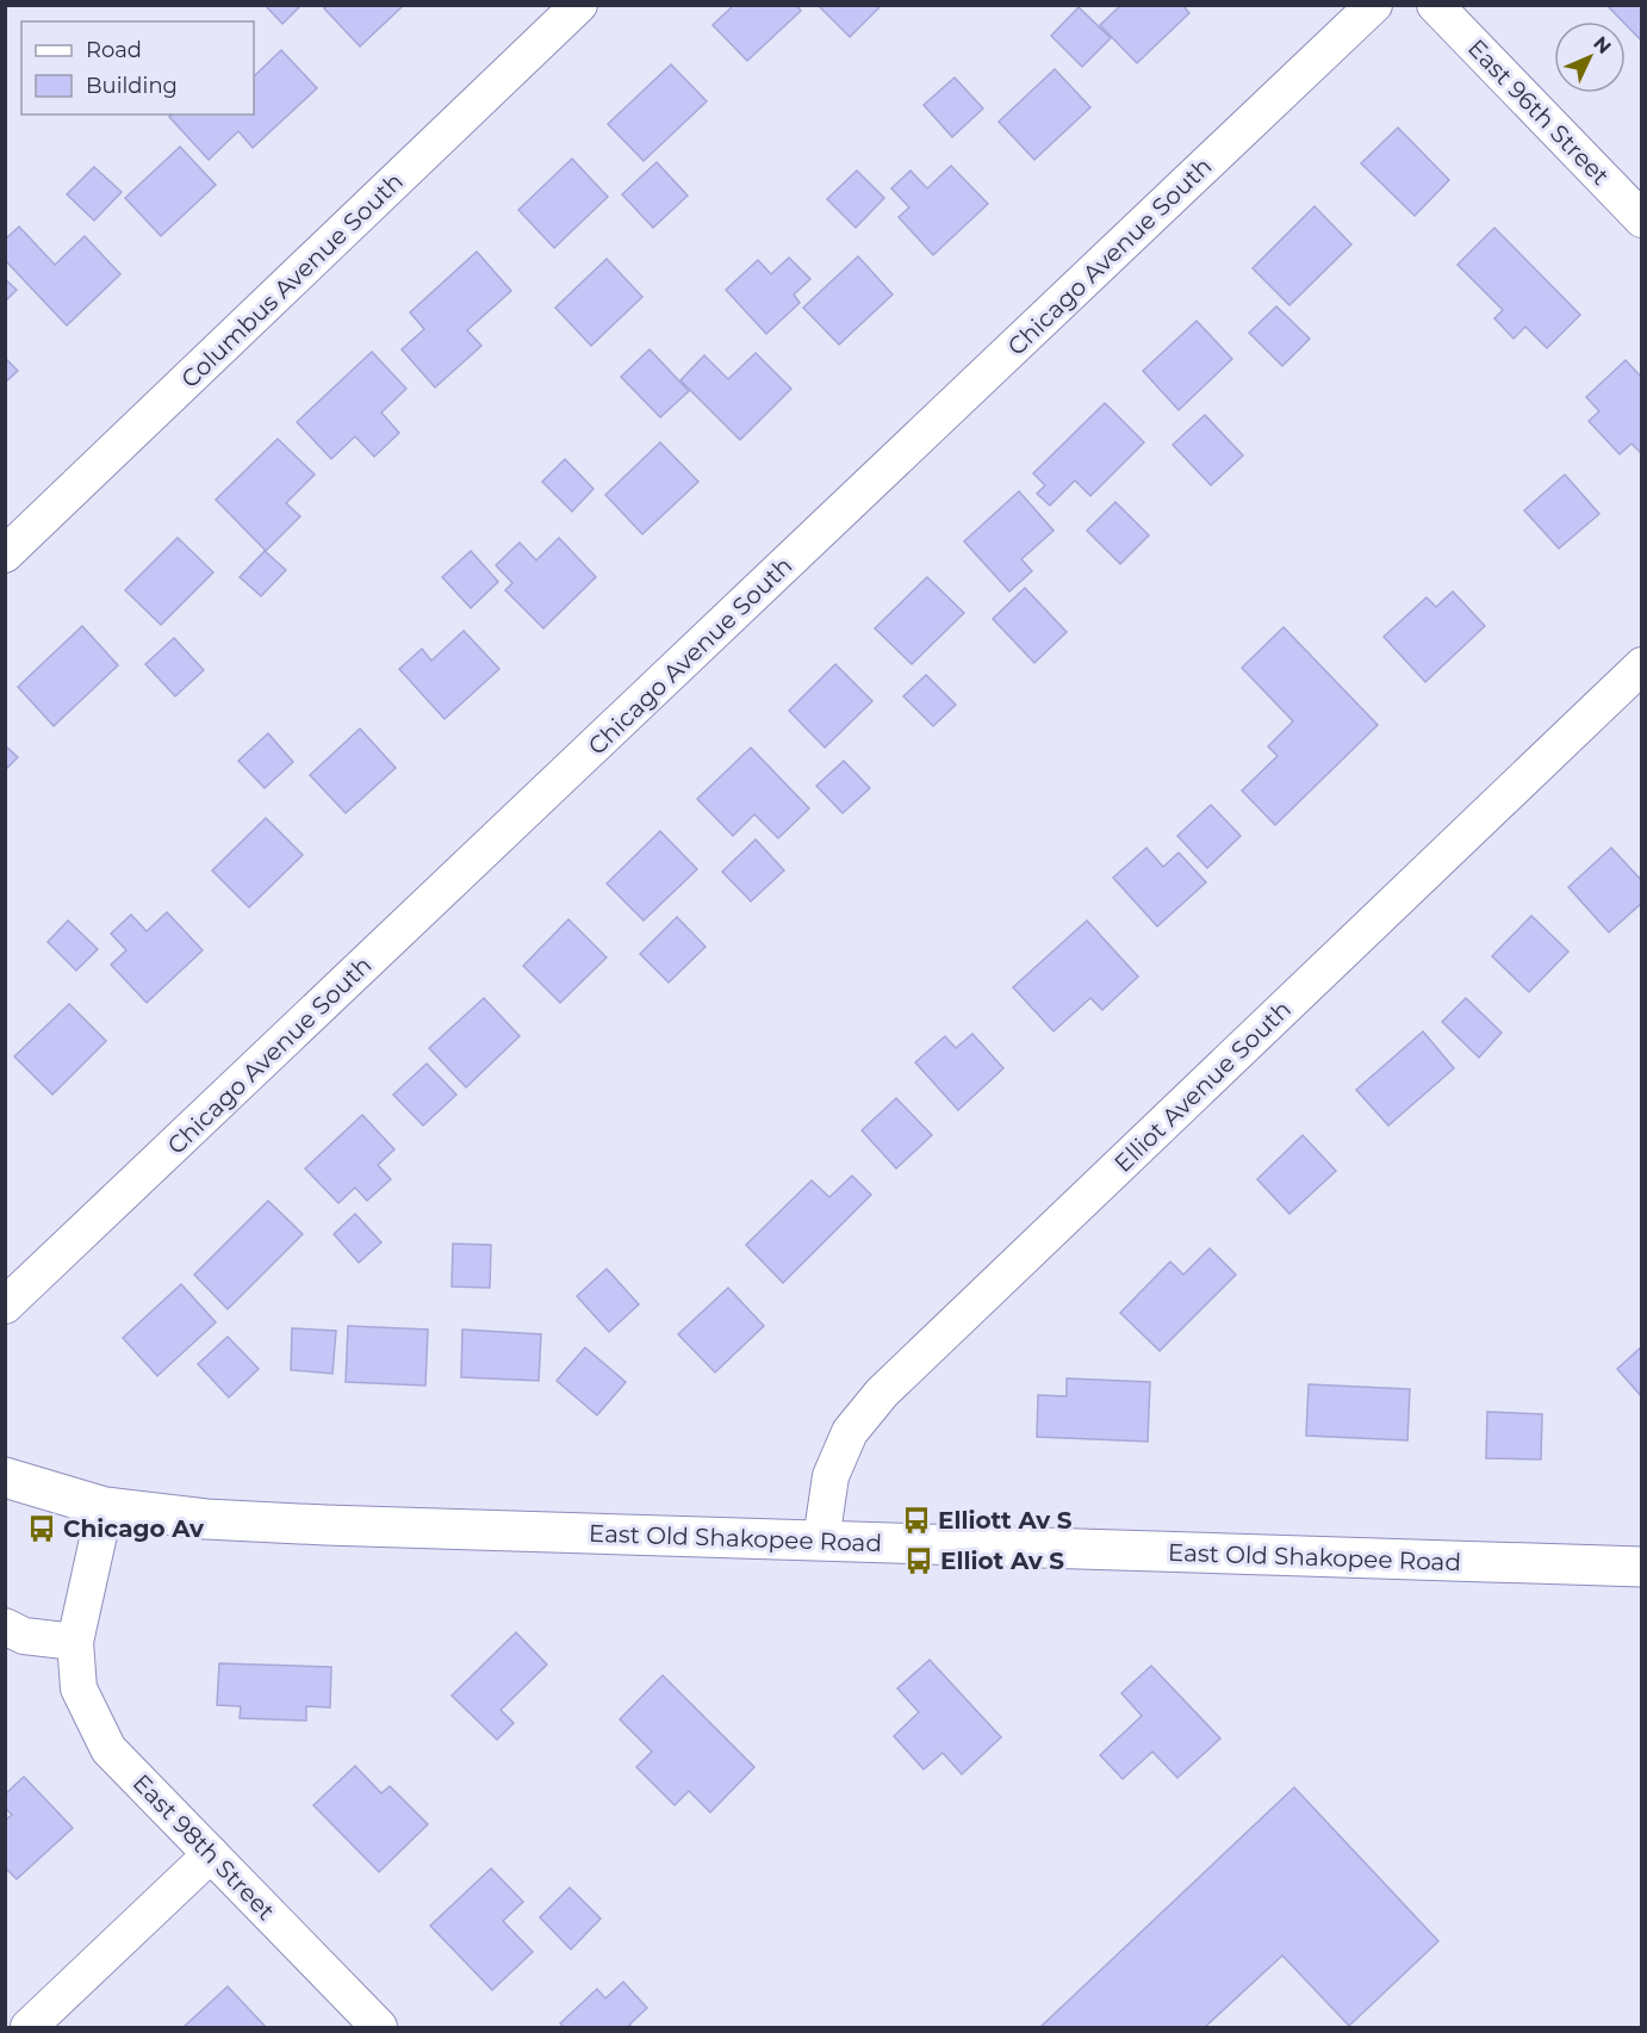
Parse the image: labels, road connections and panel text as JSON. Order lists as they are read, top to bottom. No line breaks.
{"streets":{"main road":["East Old Shakopee Road"],"street":["East 96th Street","Chicago Avenue South","Columbus Avenue South","Elliot Avenue South","East 98th Street"]},"crossings":[["Elliot Avenue South","East Old Shakopee Road"],["East Old Shakopee Road","East 98th Street"]],"places":{"bus stop":["Elliott Av S","Chicago Av","Elliot Av S"]},"legend":["Road","Building"],"north":"top right"}
